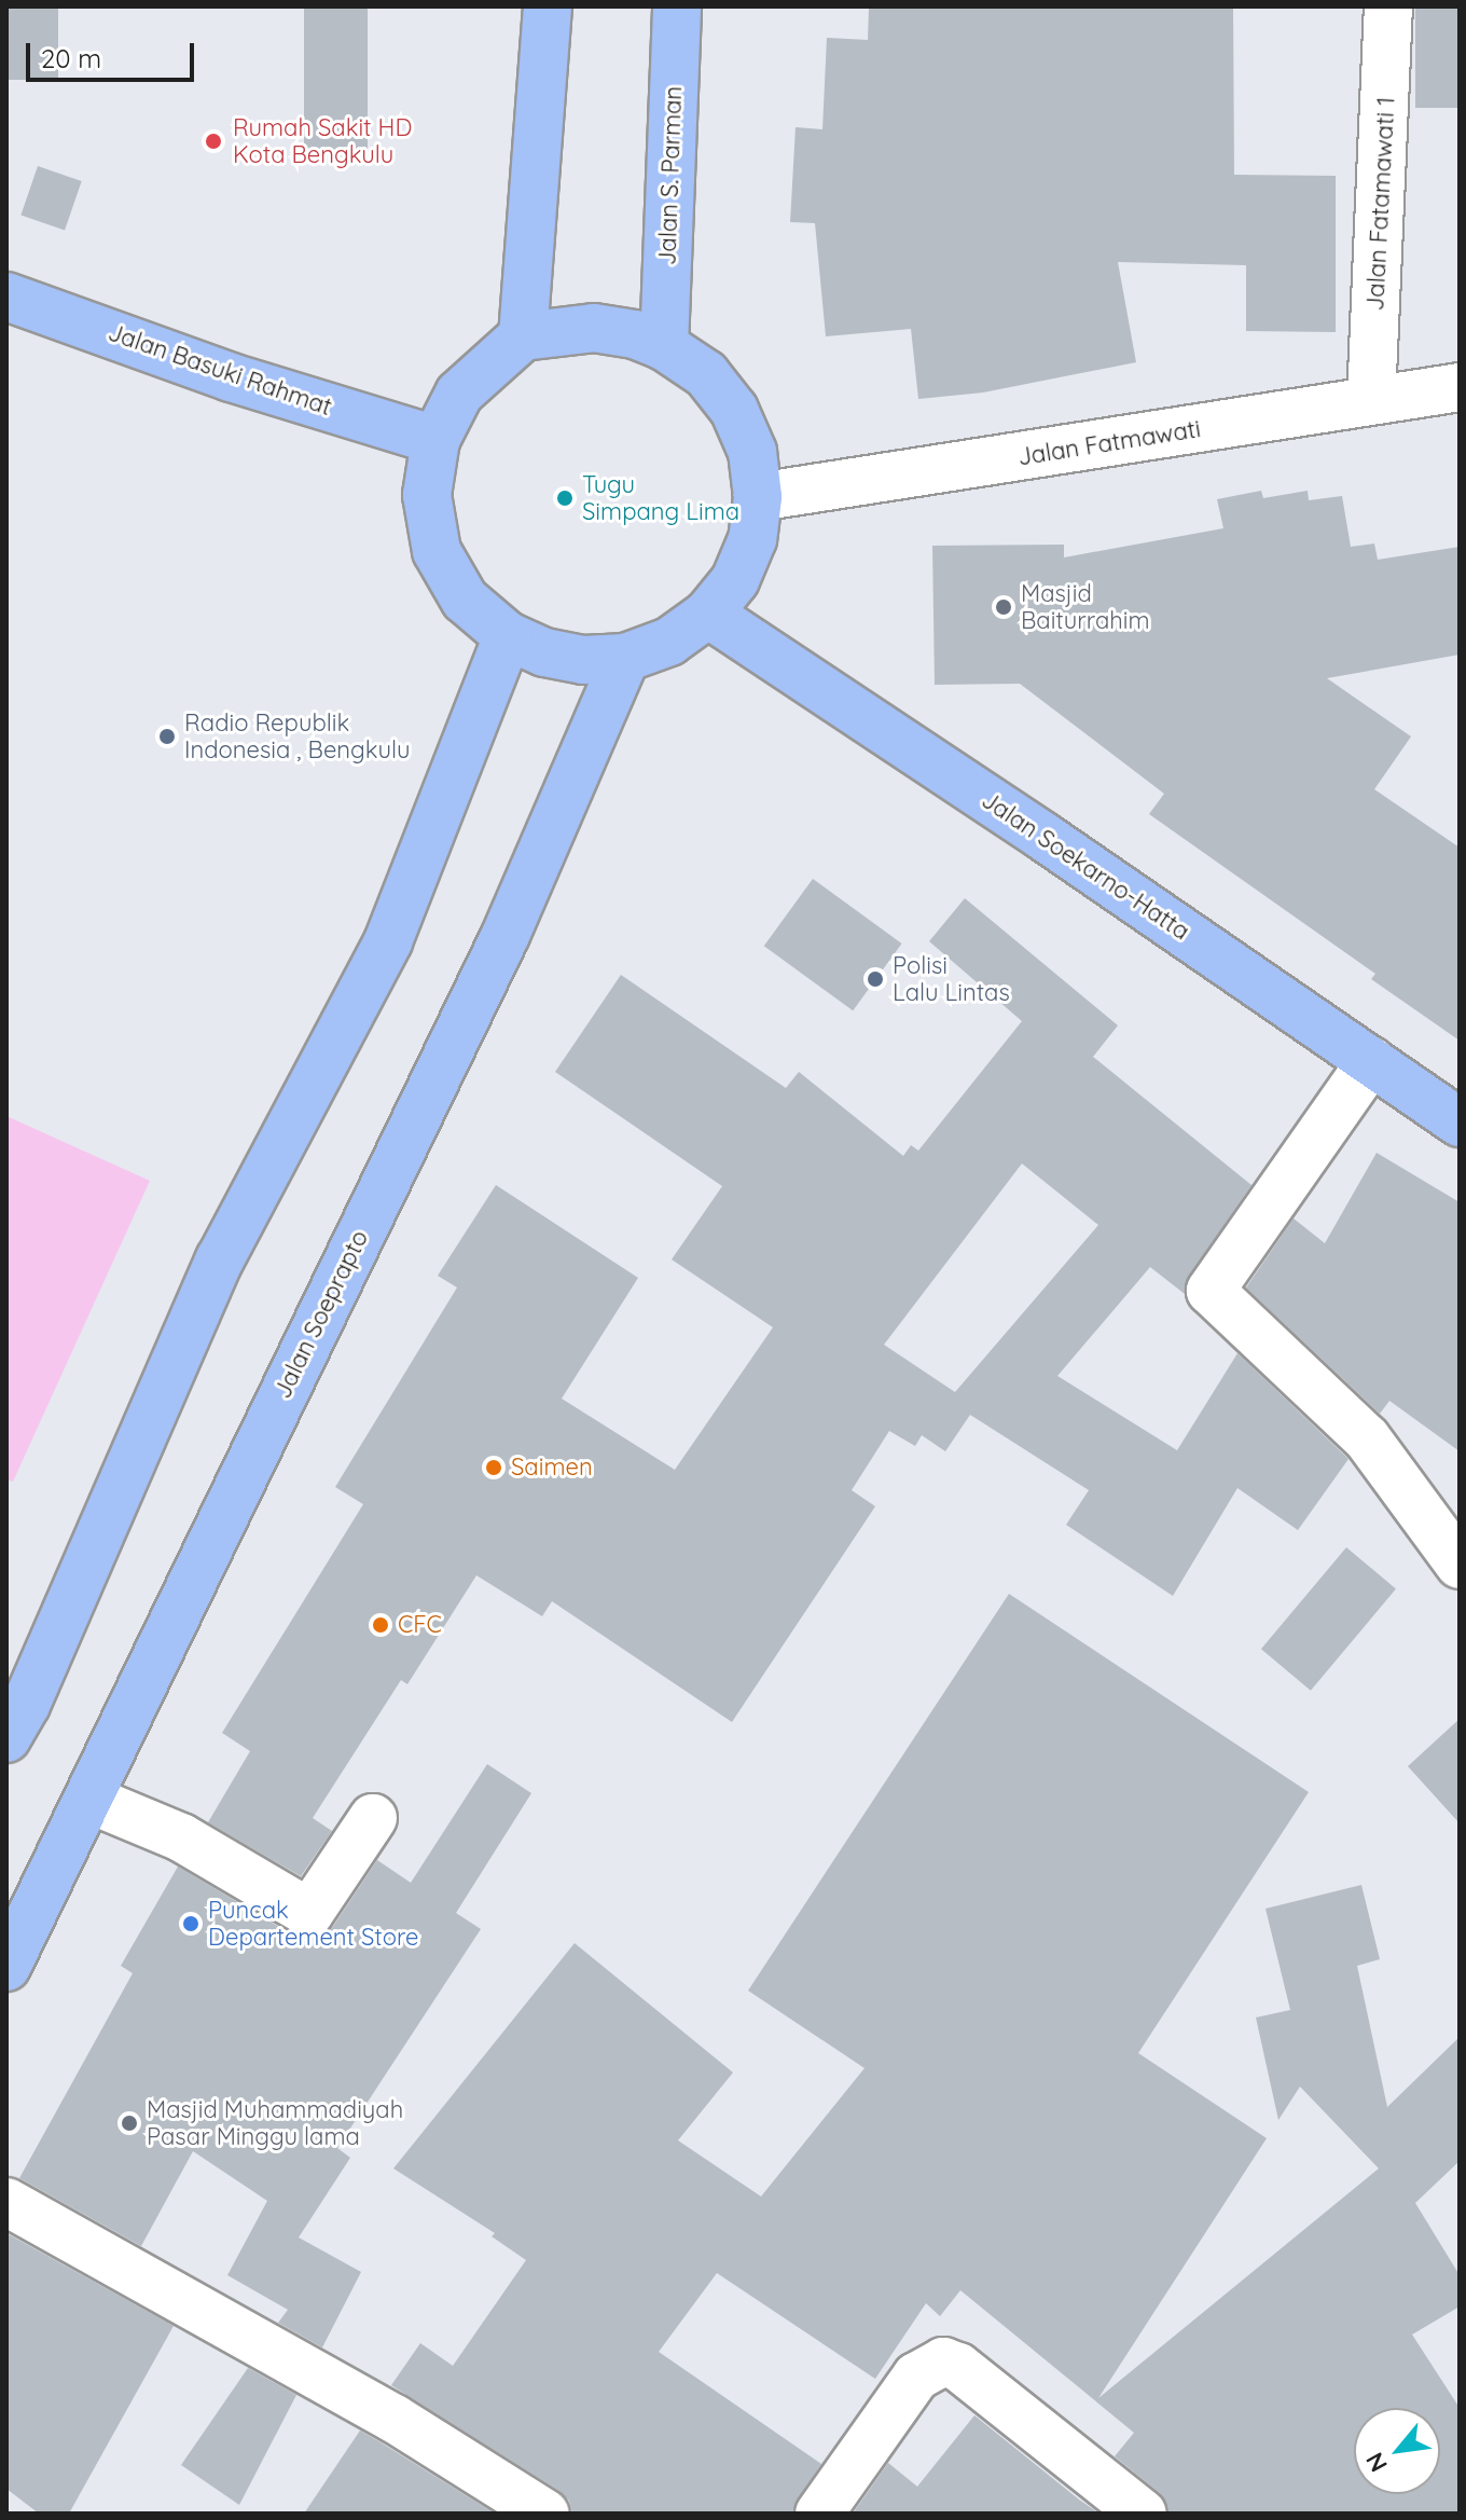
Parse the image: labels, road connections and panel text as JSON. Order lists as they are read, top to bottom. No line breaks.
{"streets":{"main road":["Jalan S. Parman","Jalan Basuki Rahmat","Jalan Soekarno-Hatta","Jalan Soeprapto"],"street":["Jalan Fatamawati 1","Jalan Fatmawati"]},"crossings":[["Jalan Fatamawati 1","Jalan Fatmawati"]],"places":["Rumah Sakit HD Kota Bengkulu","Tugu Simpang Lima","Masjid Baiturrahim","Radio Republik Indonesia , Bengkulu","Polisi Lalu Lintas","Saimen","CFC","Puncak Departement Store","Masjid Muhammadiyah Pasar Minggu lama"],"scale_bar":"20 m","north":"bottom left"}
